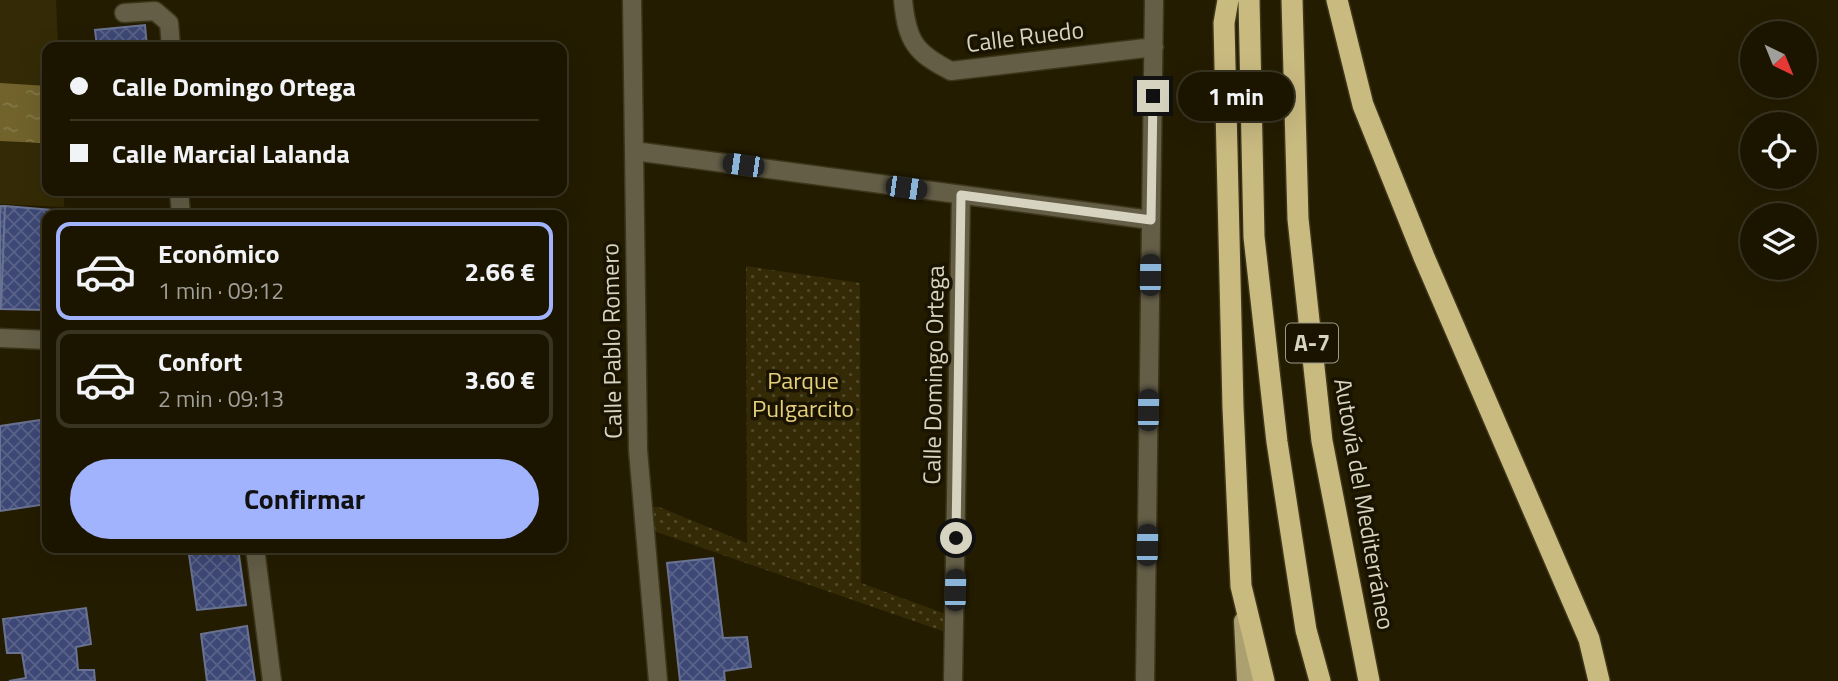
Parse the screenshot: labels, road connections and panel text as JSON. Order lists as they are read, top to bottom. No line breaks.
{"streets":{"highway":["A-7","Autovía del Mediterráneo"],"street":["Calle Ruedo","Calle Pablo Romero","Calle Domingo Ortega"]},"parks":["Parque Pulgarcito"],"north":"bottom right","page":{"banner":["Calle Domingo Ortega","Calle Marcial Lalanda"],"bubble":"1 min","list":[{"name":"Económico","note":"1 min · 09:12","value":"2.66 €"},{"name":"Confort","note":"2 min · 09:13","value":"3.60 €"}],"buttons":"Confirmar"}}
